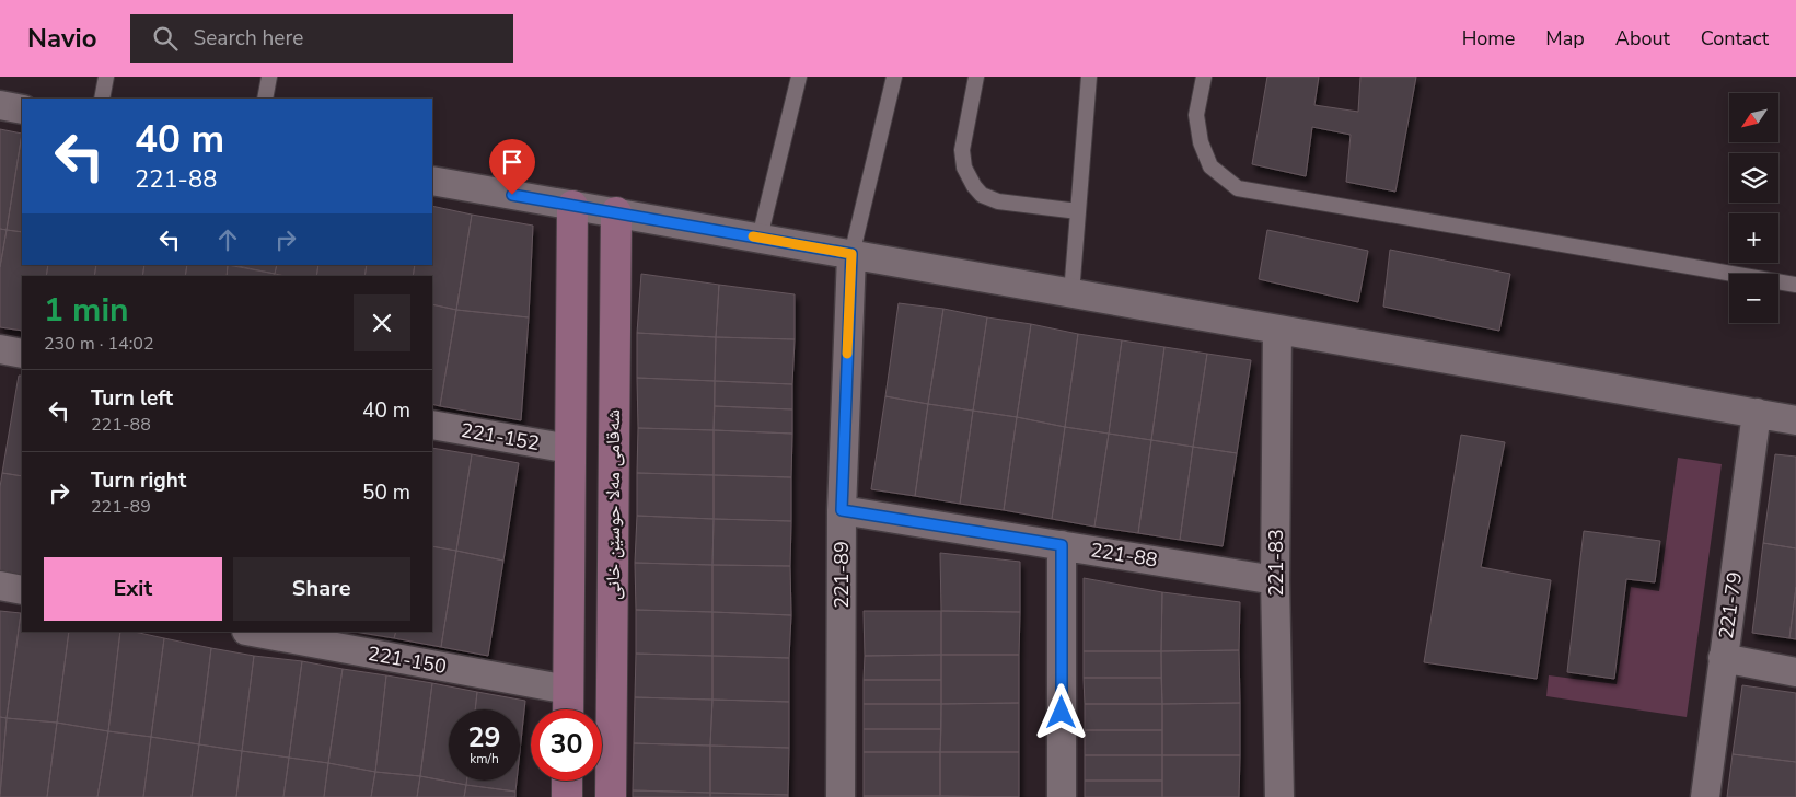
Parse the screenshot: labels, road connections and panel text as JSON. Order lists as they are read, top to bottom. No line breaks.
{"streets":{"street":["221-152","شەقامی مەلا حوسێن خانی","221-88","221-83","221-89","221-79","221-150"]},"crossings":[["221-88","221-83"],["221-88","221-89"]],"north":"bottom left","page":{"header":"Navio","search":"Search here","nav":["Home","Map","About","Contact"],"map_buttons":["+","−"],"turn":["40 m","221-88"],"heading":["1 min","230 m · 14:02"],"list":[{"name":"Turn left","note":"221-88","value":"40 m"},{"name":"Turn right","note":"221-89","value":"50 m"}],"buttons":["Exit","Share"],"speed":"29 km/h","limit":"30"}}
